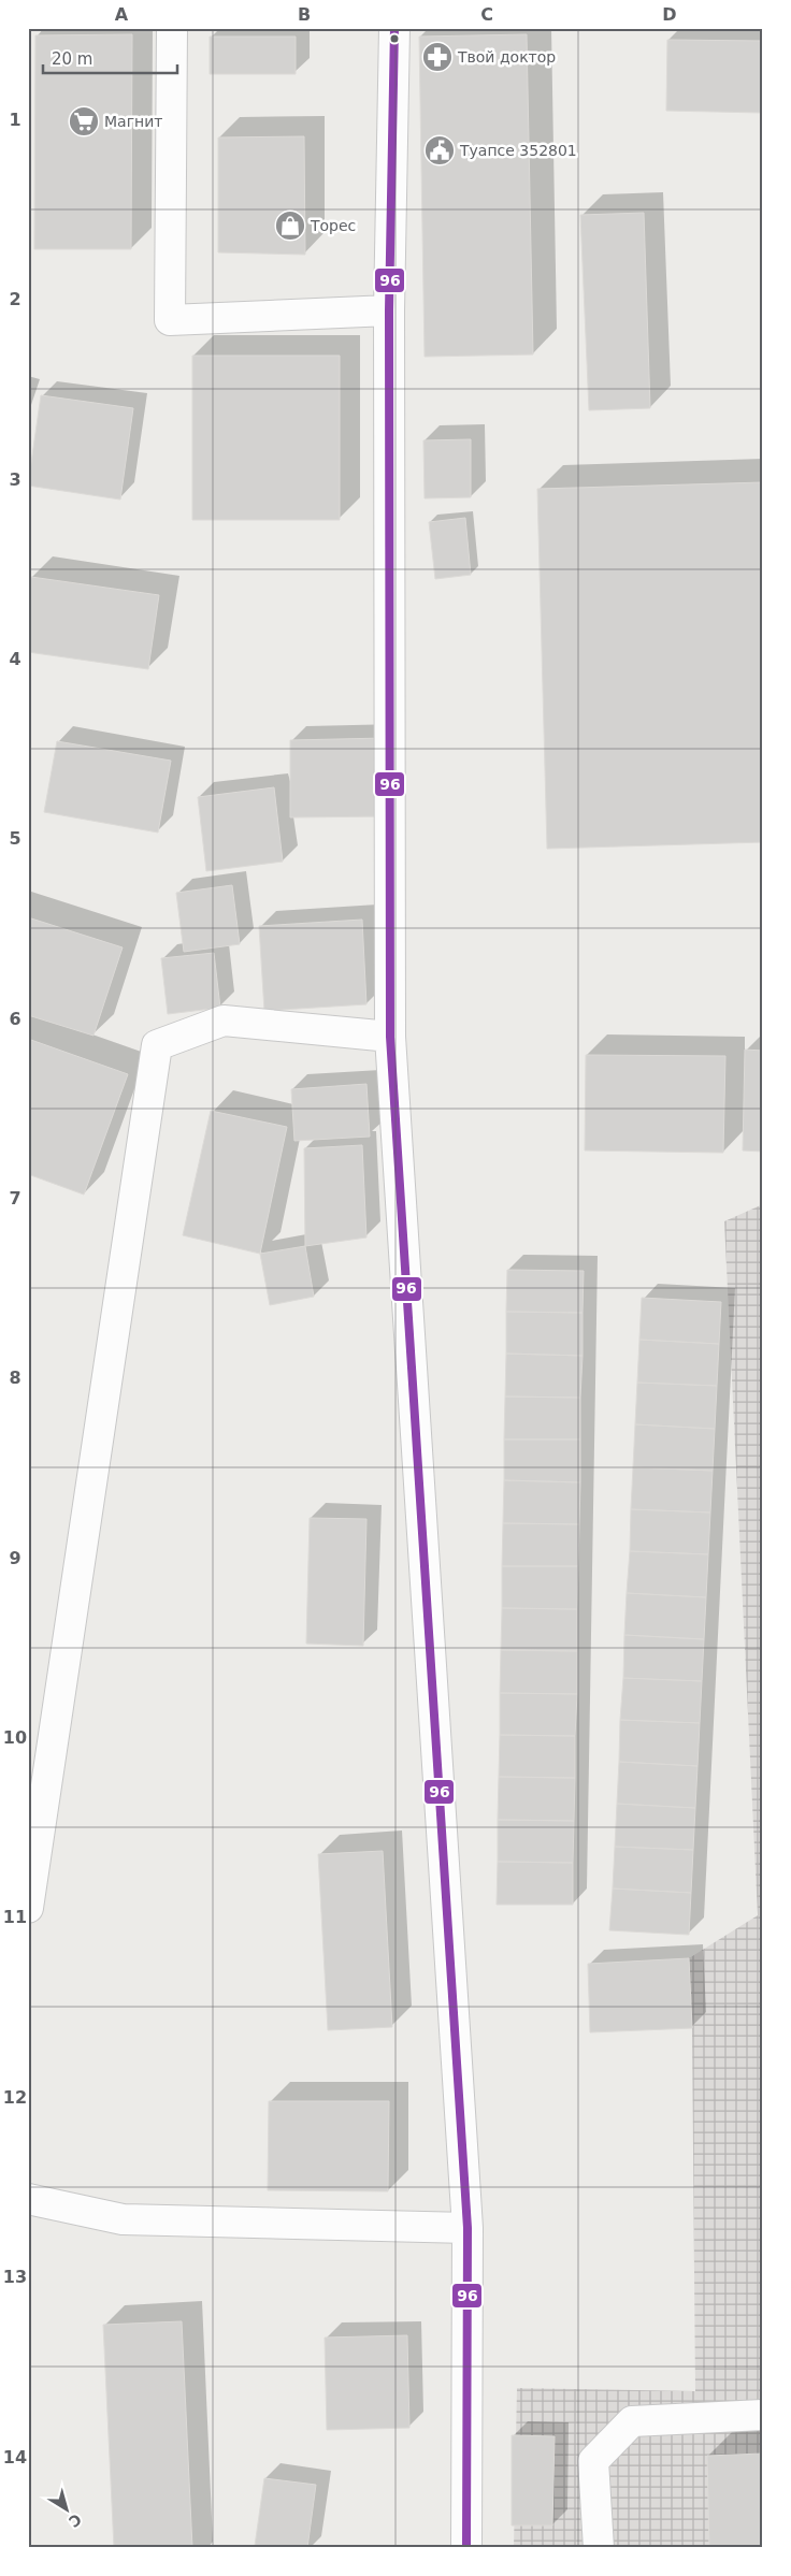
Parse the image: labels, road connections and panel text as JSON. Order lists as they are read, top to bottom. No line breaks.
{"places":{"pharmacy":["Твой доктор"],"supermarket":["Магнит"],"public building":["Туапсе 352801"],"shop":["Торес"]},"lines":["transit line 96"],"scale_bar":"20 m","north":"bottom right","grid":{"columns":["A","B","C","D"],"rows":["1","2","3","4","5","6","7","8","9","10","11","12","13","14"]}}
